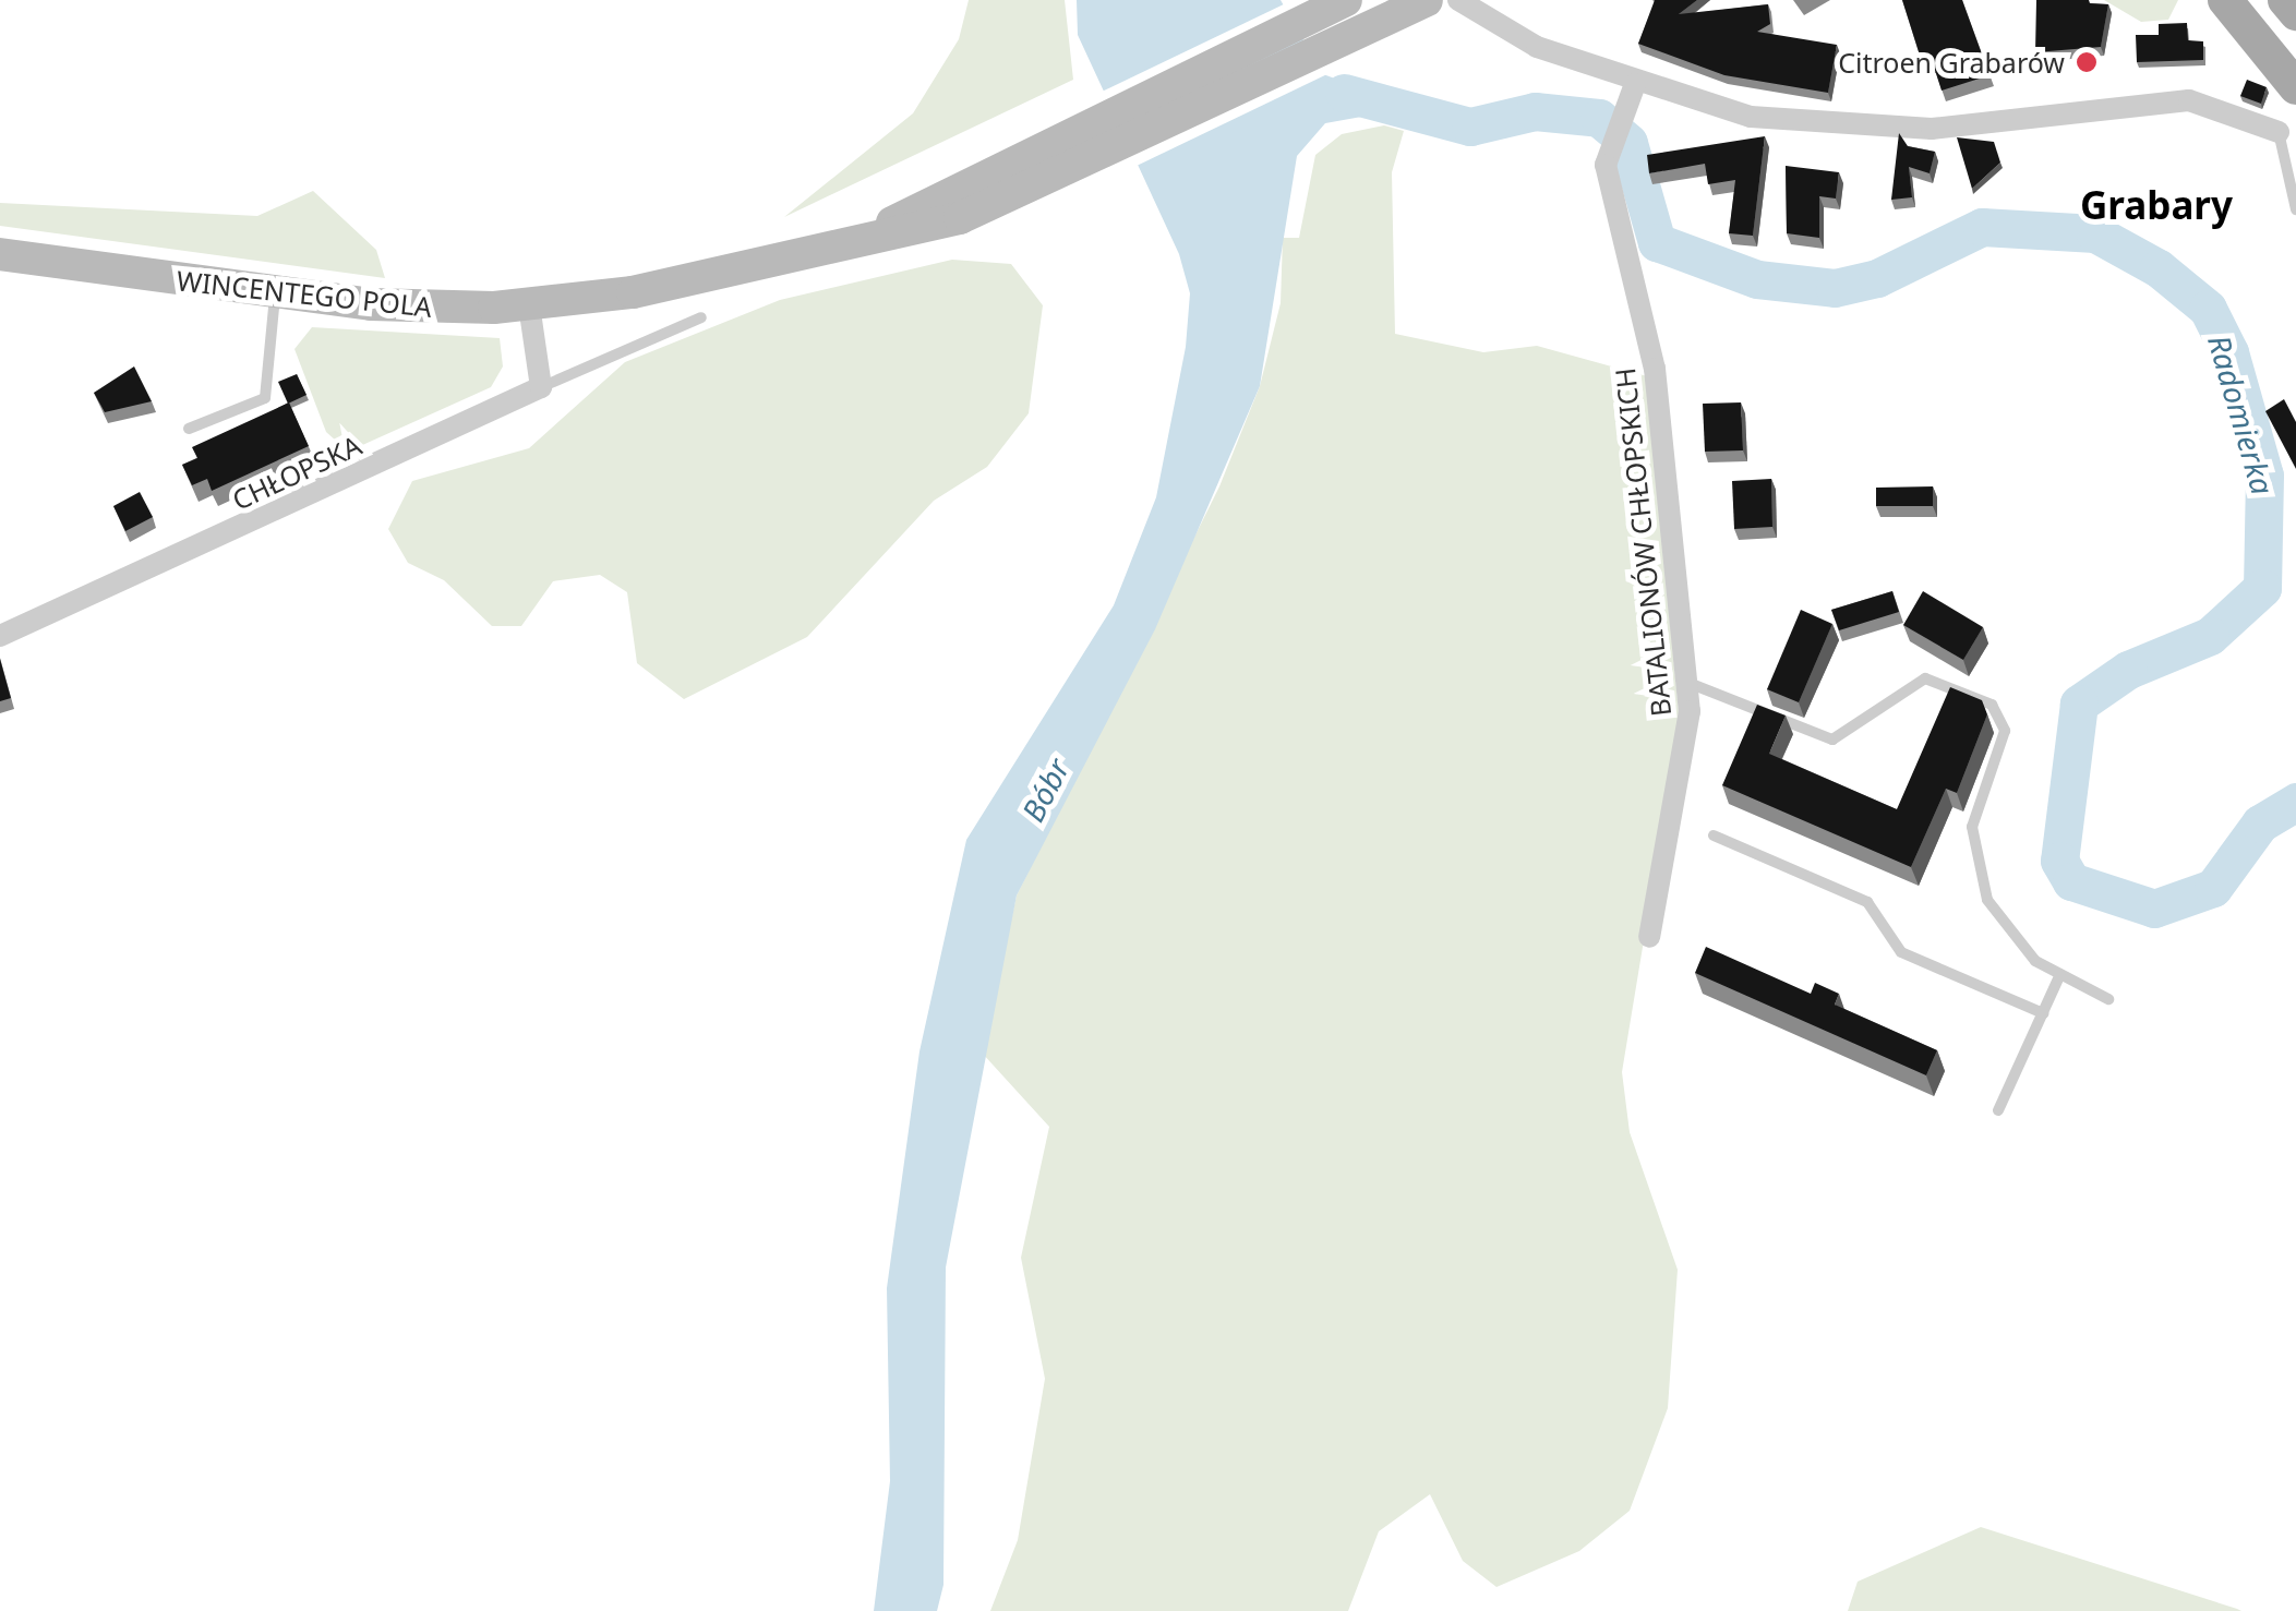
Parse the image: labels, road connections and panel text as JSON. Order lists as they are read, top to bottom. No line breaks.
{"streets":{"main road":["WINCENTEGO POLA"],"street":["CHŁOPSKA","BATALIONÓW CHŁOPSKICH"]},"districts":["Grabary"],"water":["Radomierka","Bóbr"],"places":["Citroen Grabarów"]}
